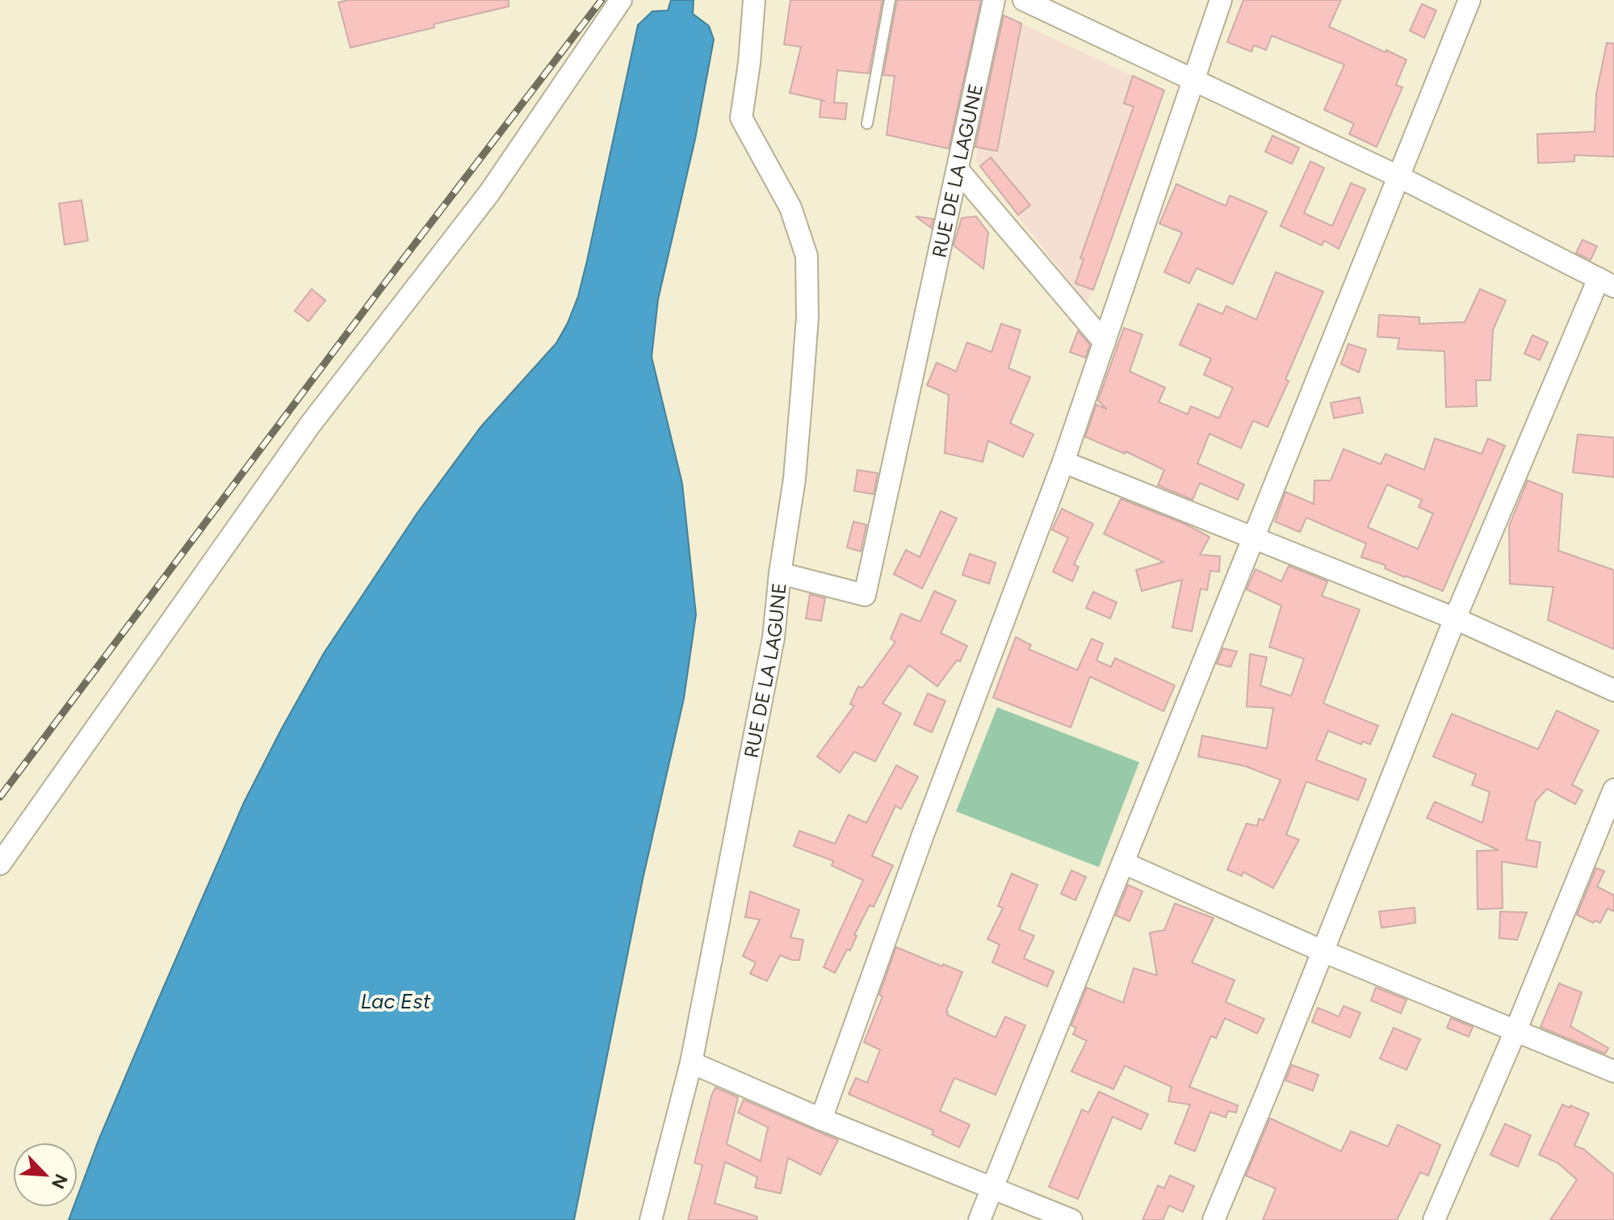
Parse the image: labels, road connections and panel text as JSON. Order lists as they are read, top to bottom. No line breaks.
{"streets":{"street":["RUE DE LA LAGUNE"]},"water":["Lac Est"],"north":"bottom right"}
